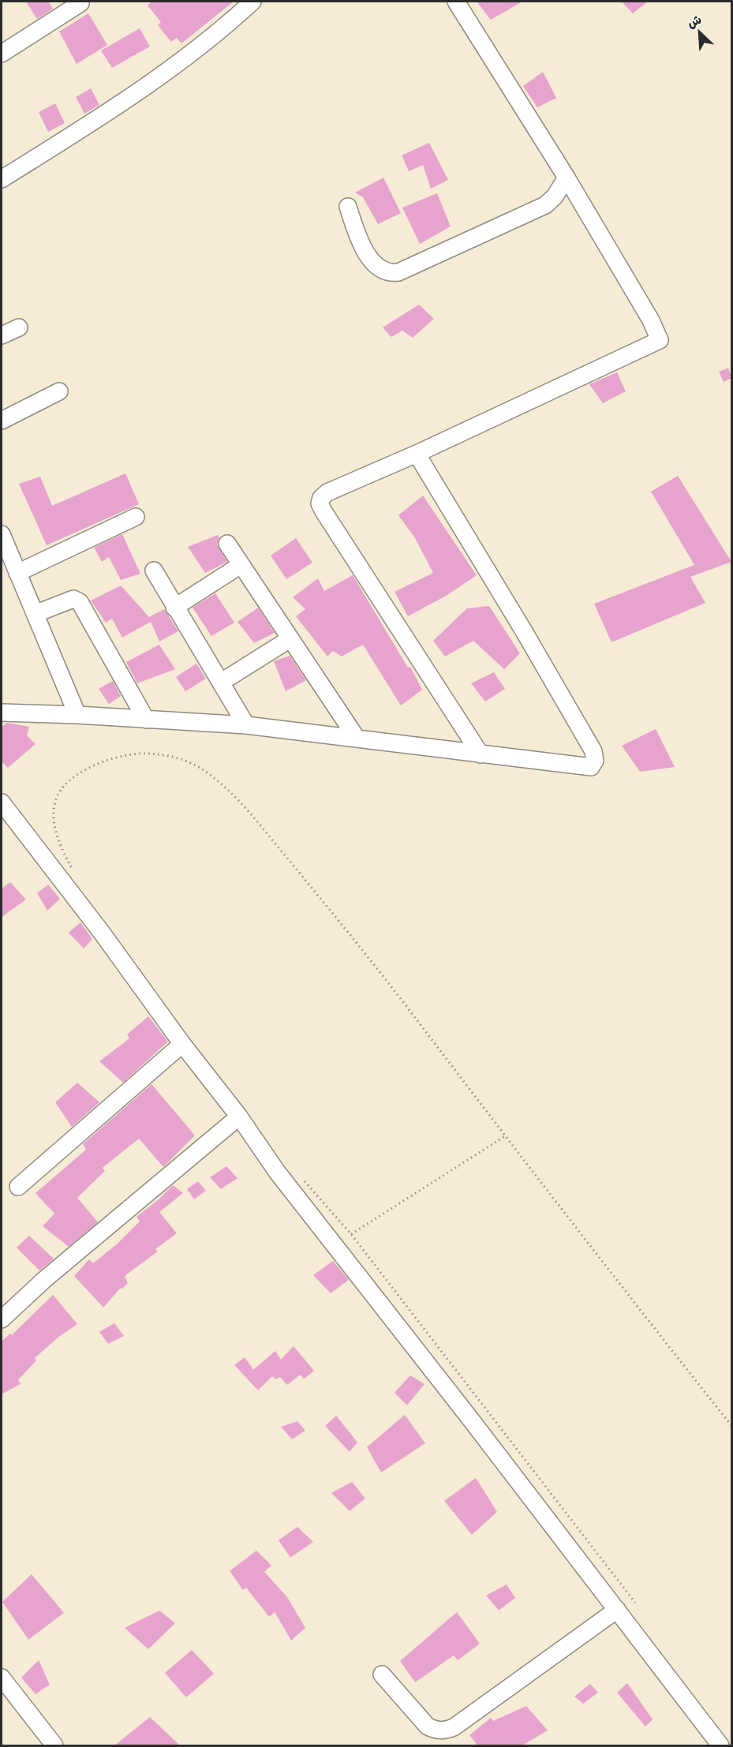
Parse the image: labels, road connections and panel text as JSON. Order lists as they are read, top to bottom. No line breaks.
{"north":"top left"}
